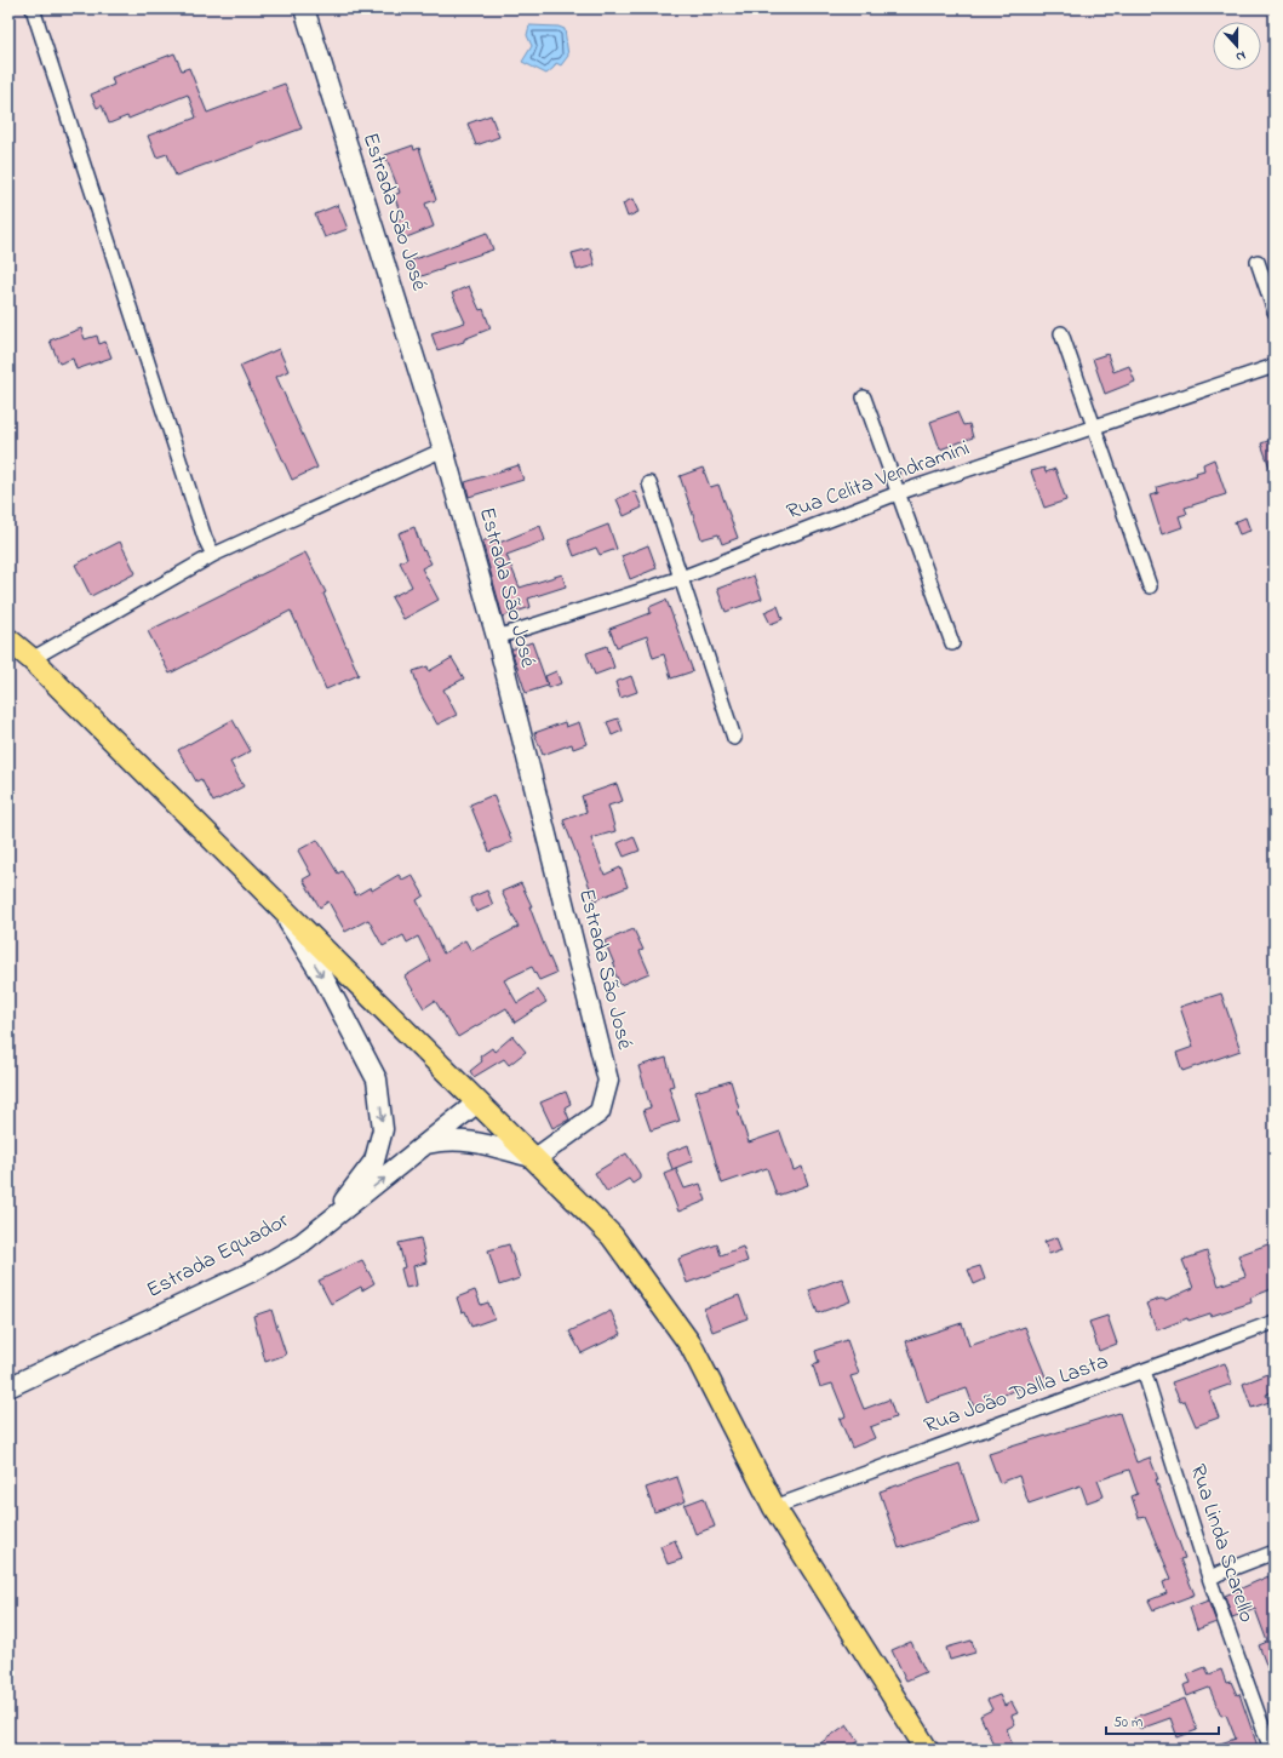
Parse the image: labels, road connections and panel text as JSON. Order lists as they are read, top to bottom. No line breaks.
{"streets":{"street":["Estrada São José","Rua Celita Vendramini","Estrada Equador","Rua João Dalla Lasta","Rua Linda Scarello"]},"crossings":[["Estrada São José","Rua Celita Vendramini"],["Rua João Dalla Lasta","Rua Linda Scarello"]],"scale_bar":"50 m","north":"bottom"}
